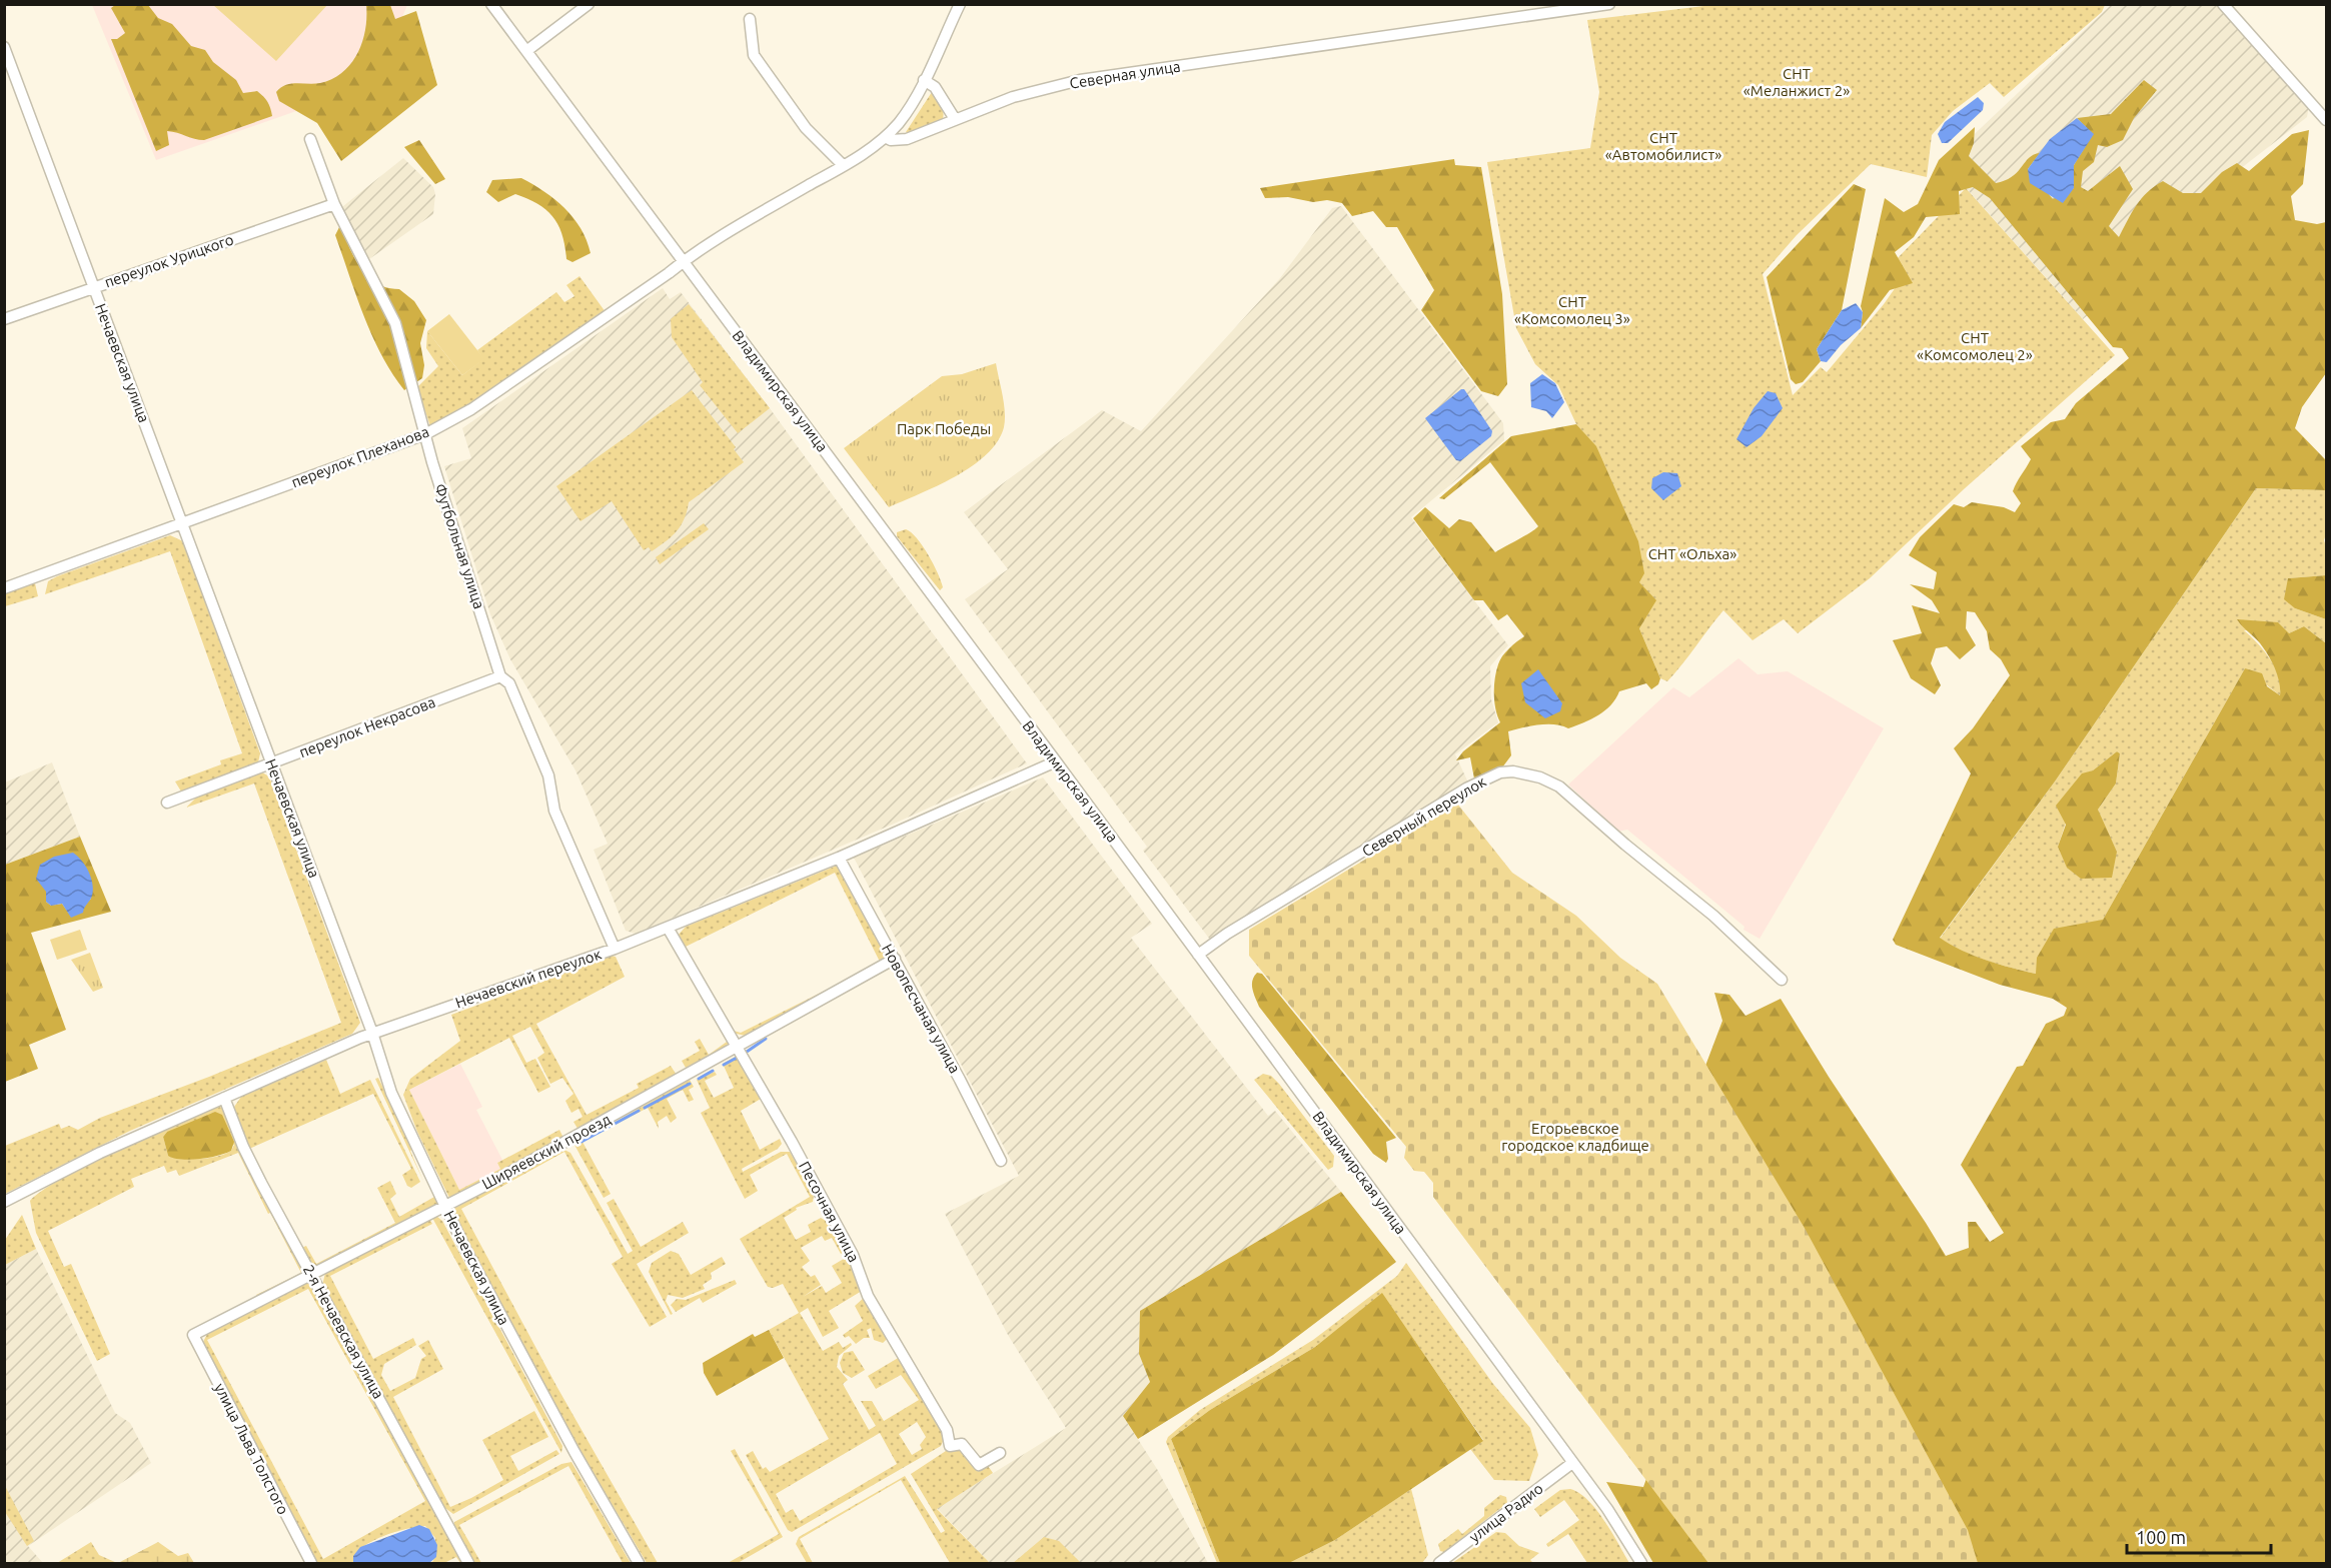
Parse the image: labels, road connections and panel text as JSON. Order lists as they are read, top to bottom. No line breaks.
{"streets":{"street":["Северная улица","переулок Урицкого","Нечаевская улица","Владимирская улица","переулок Плеханова","Футбольная улица","переулок Некрасова","Северный переулок","Нечаевский переулок","Новопесчаная улица","Ширяевский проезд","Песочная улица","2-я Нечаевская улица","улица Льва Толстого","улица Радио"]},"crossings":[["переулок Урицкого","Нечаевская улица"],["переулок Урицкого","Футбольная улица"],["Нечаевская улица","переулок Плеханова"],["Нечаевская улица","переулок Некрасова"],["Нечаевская улица","Нечаевский переулок"],["Нечаевская улица","Ширяевский проезд"],["Владимирская улица","переулок Плеханова"],["Владимирская улица","Северный переулок"],["Владимирская улица","Нечаевский переулок"],["Владимирская улица","улица Радио"],["переулок Плеханова","Футбольная улица"],["Футбольная улица","переулок Некрасова"],["Футбольная улица","Нечаевский переулок"],["Нечаевский переулок","Новопесчаная улица"],["Нечаевский переулок","Песочная улица"],["Нечаевский переулок","2-я Нечаевская улица"],["Новопесчаная улица","Ширяевский проезд"],["Ширяевский проезд","Песочная улица"],["Ширяевский проезд","2-я Нечаевская улица"],["Ширяевский проезд","улица Льва Толстого"]],"parks":["СНТ «Меланжист 2»","СНТ «Автомобилист»","СНТ «Комсомолец 3»","СНТ «Комсомолец 2»","Парк Победы","СНТ «Ольха»","Егорьевское городское кладбище"],"scale_bar":"100 m"}
